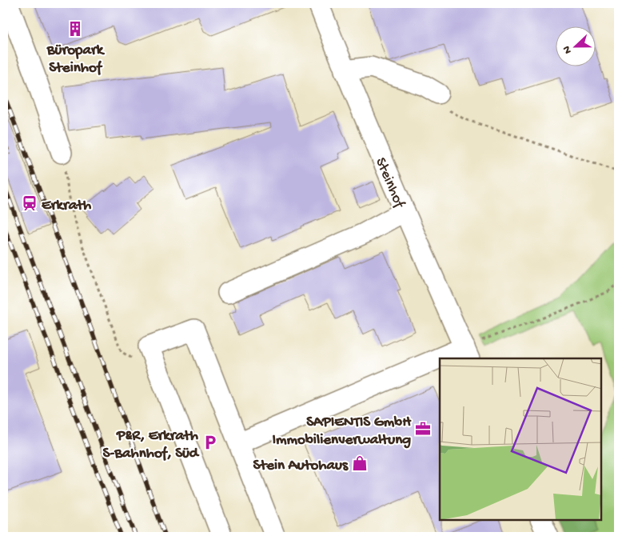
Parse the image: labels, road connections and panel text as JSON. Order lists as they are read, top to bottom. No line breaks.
{"streets":{"street":["Steinhof"]},"places":{"building":["Büropark Steinhof"],"station":["Erkrath"],"office":["SAPIENTIS GmbH Immobilienverwaltung"],"parking":["P&R, Erkrath S-Bahnhof, Süd"],"shop":["Stein Autohaus"]},"north":"left"}
